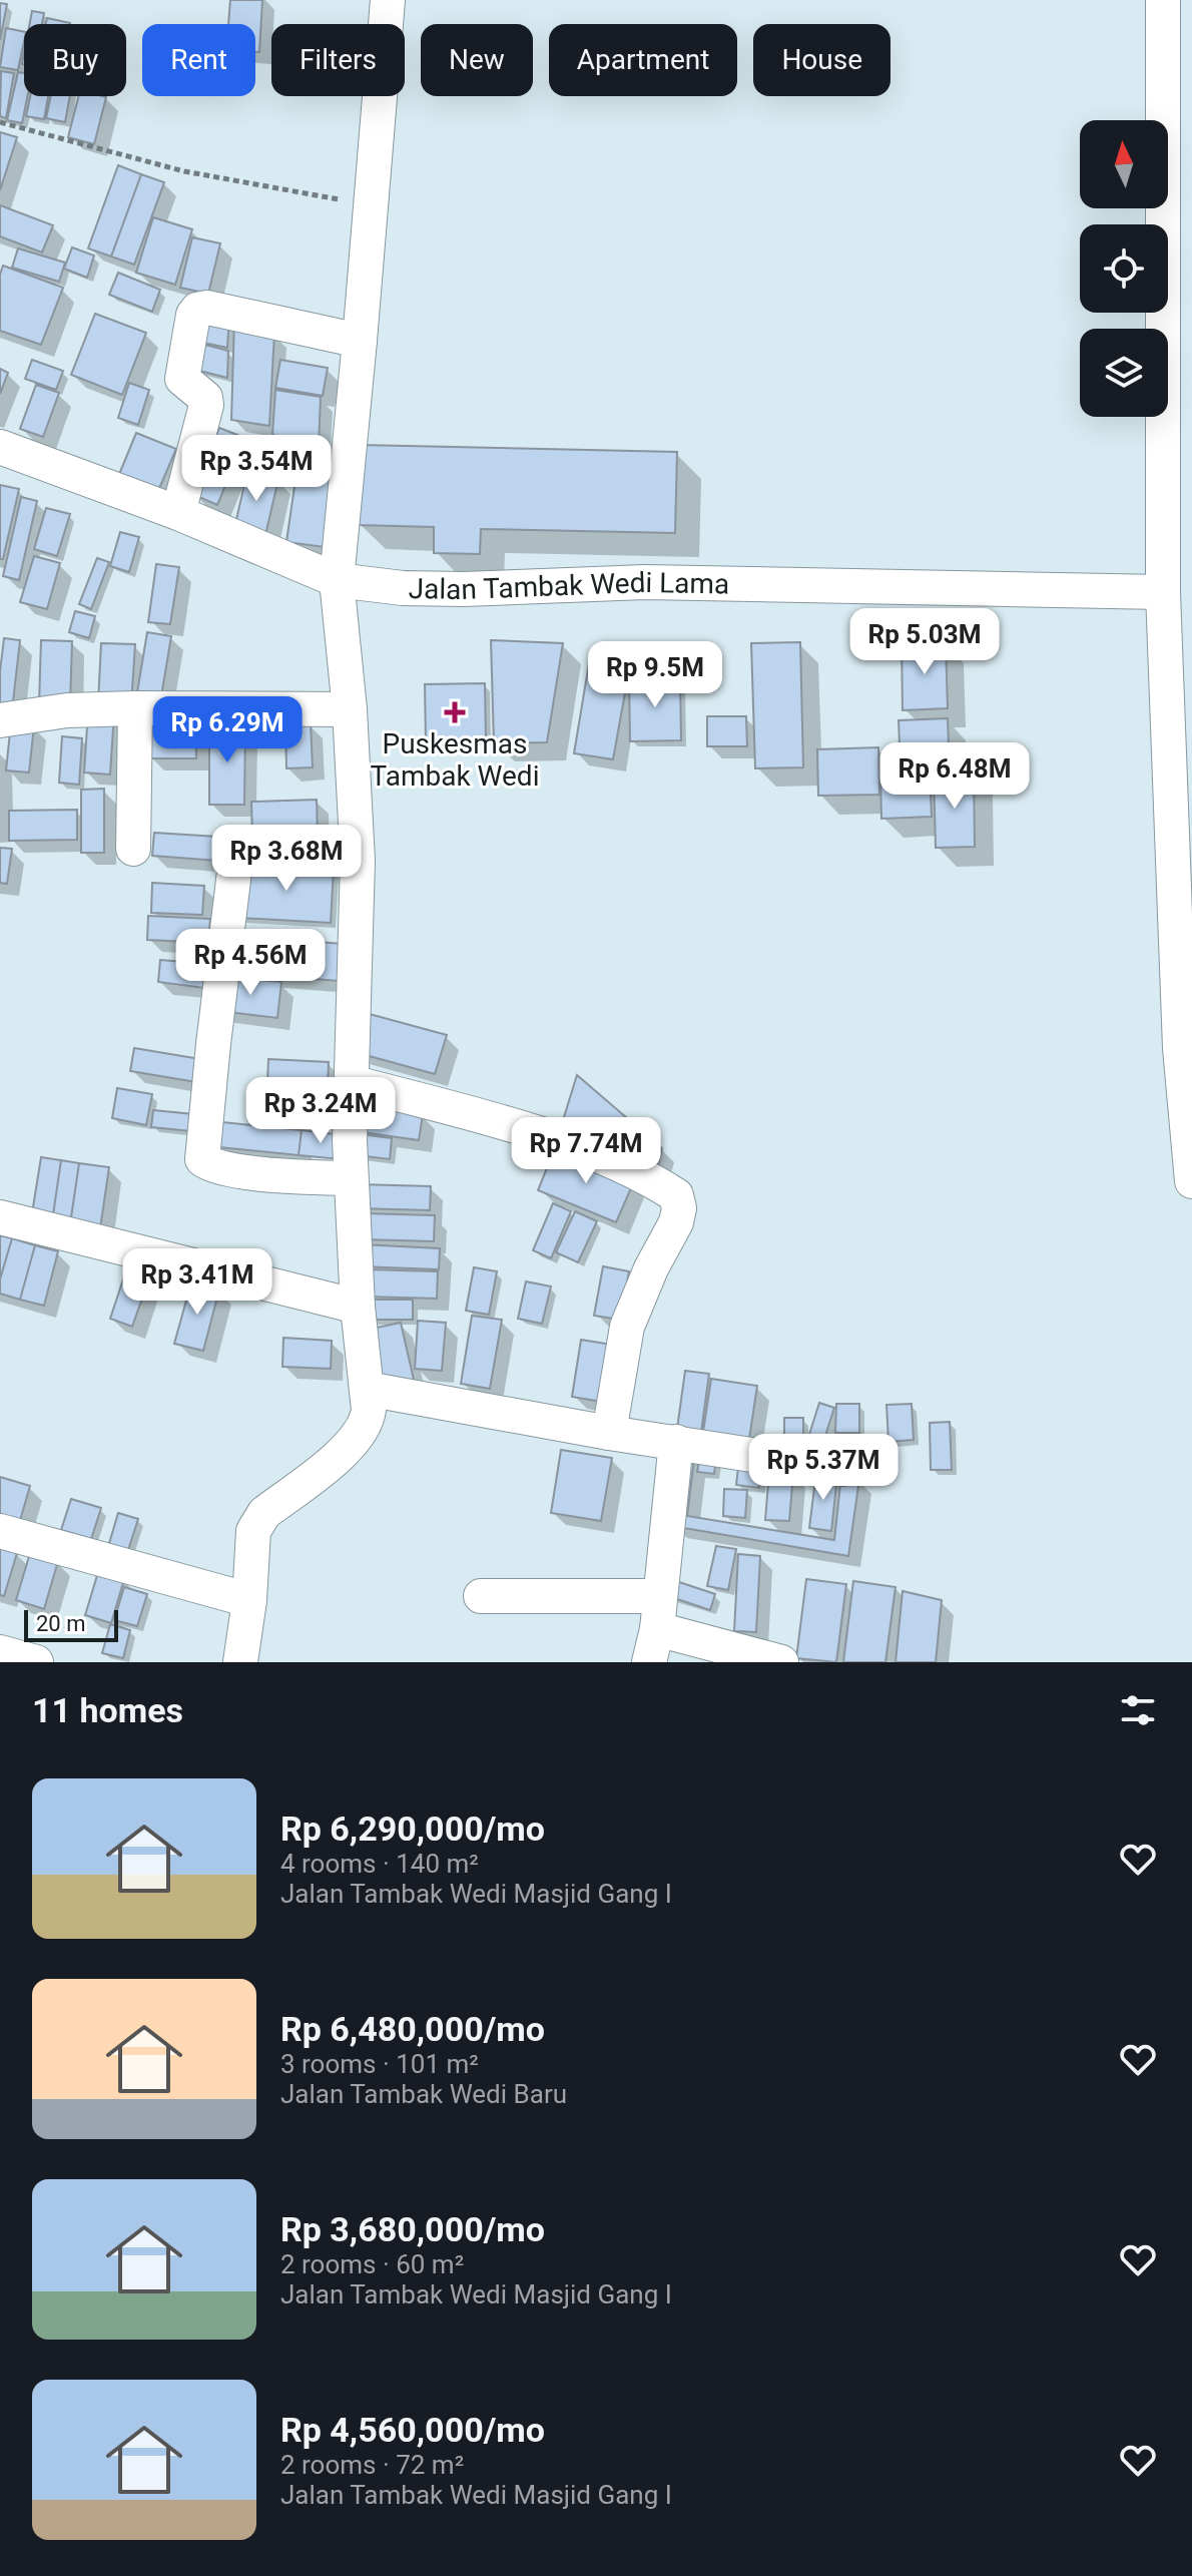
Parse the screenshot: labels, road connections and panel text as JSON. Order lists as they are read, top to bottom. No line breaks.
{"streets":{"street":["Jalan Tambak Wedi Lama"]},"places":{"health":["Puskesmas Tambak Wedi"]},"scale_bar":"20 m","north":"top","page":{"chip":["Buy","Rent","Filters","New","Apartment","House"],"price":["Rp 3.54M","Rp 5.03M","Rp 9.5M","Rp 6.29M","Rp 6.48M","Rp 3.68M","Rp 4.56M","Rp 3.24M","Rp 7.74M","Rp 3.41M","Rp 5.37M"],"scale":"20 m","heading":"11 homes","list":[{"name":"Rp 6,290,000/mo","note":"4 rooms · 140 m² · Jalan Tambak Wedi Masjid Gang I"},{"name":"Rp 6,480,000/mo","note":"3 rooms · 101 m² · Jalan Tambak Wedi Baru"},{"name":"Rp 3,680,000/mo","note":"2 rooms · 60 m² · Jalan Tambak Wedi Masjid Gang I"},{"name":"Rp 4,560,000/mo","note":"2 rooms · 72 m² · Jalan Tambak Wedi Masjid Gang I"}]}}
